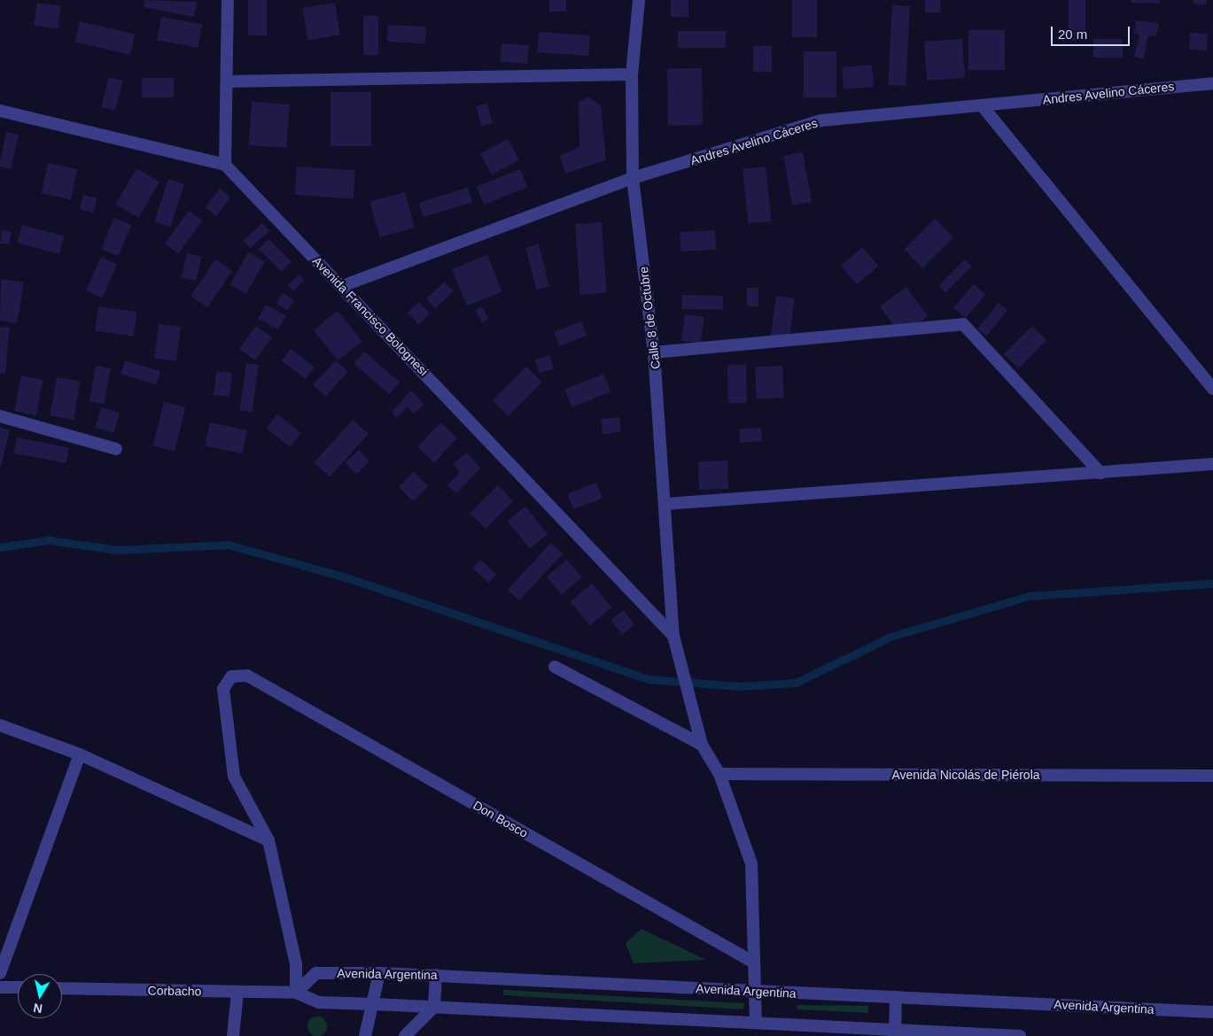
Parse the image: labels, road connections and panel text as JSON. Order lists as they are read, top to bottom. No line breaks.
{"streets":{"street":["Andres Avelino Cáceres","Avenida Francisco Bolognesi","Calle 8 de Octubre","Avenida Nicolás de Piérola","Don Bosco","Avenida Argentina","Corbacho"]},"crossings":[["Andres Avelino Cáceres","Avenida Francisco Bolognesi"],["Andres Avelino Cáceres","Calle 8 de Octubre"],["Avenida Francisco Bolognesi","Calle 8 de Octubre"],["Calle 8 de Octubre","Avenida Nicolás de Piérola"],["Calle 8 de Octubre","Don Bosco"],["Calle 8 de Octubre","Avenida Argentina"],["Avenida Argentina","Corbacho"]],"scale_bar":"20 m","north":"bottom"}
